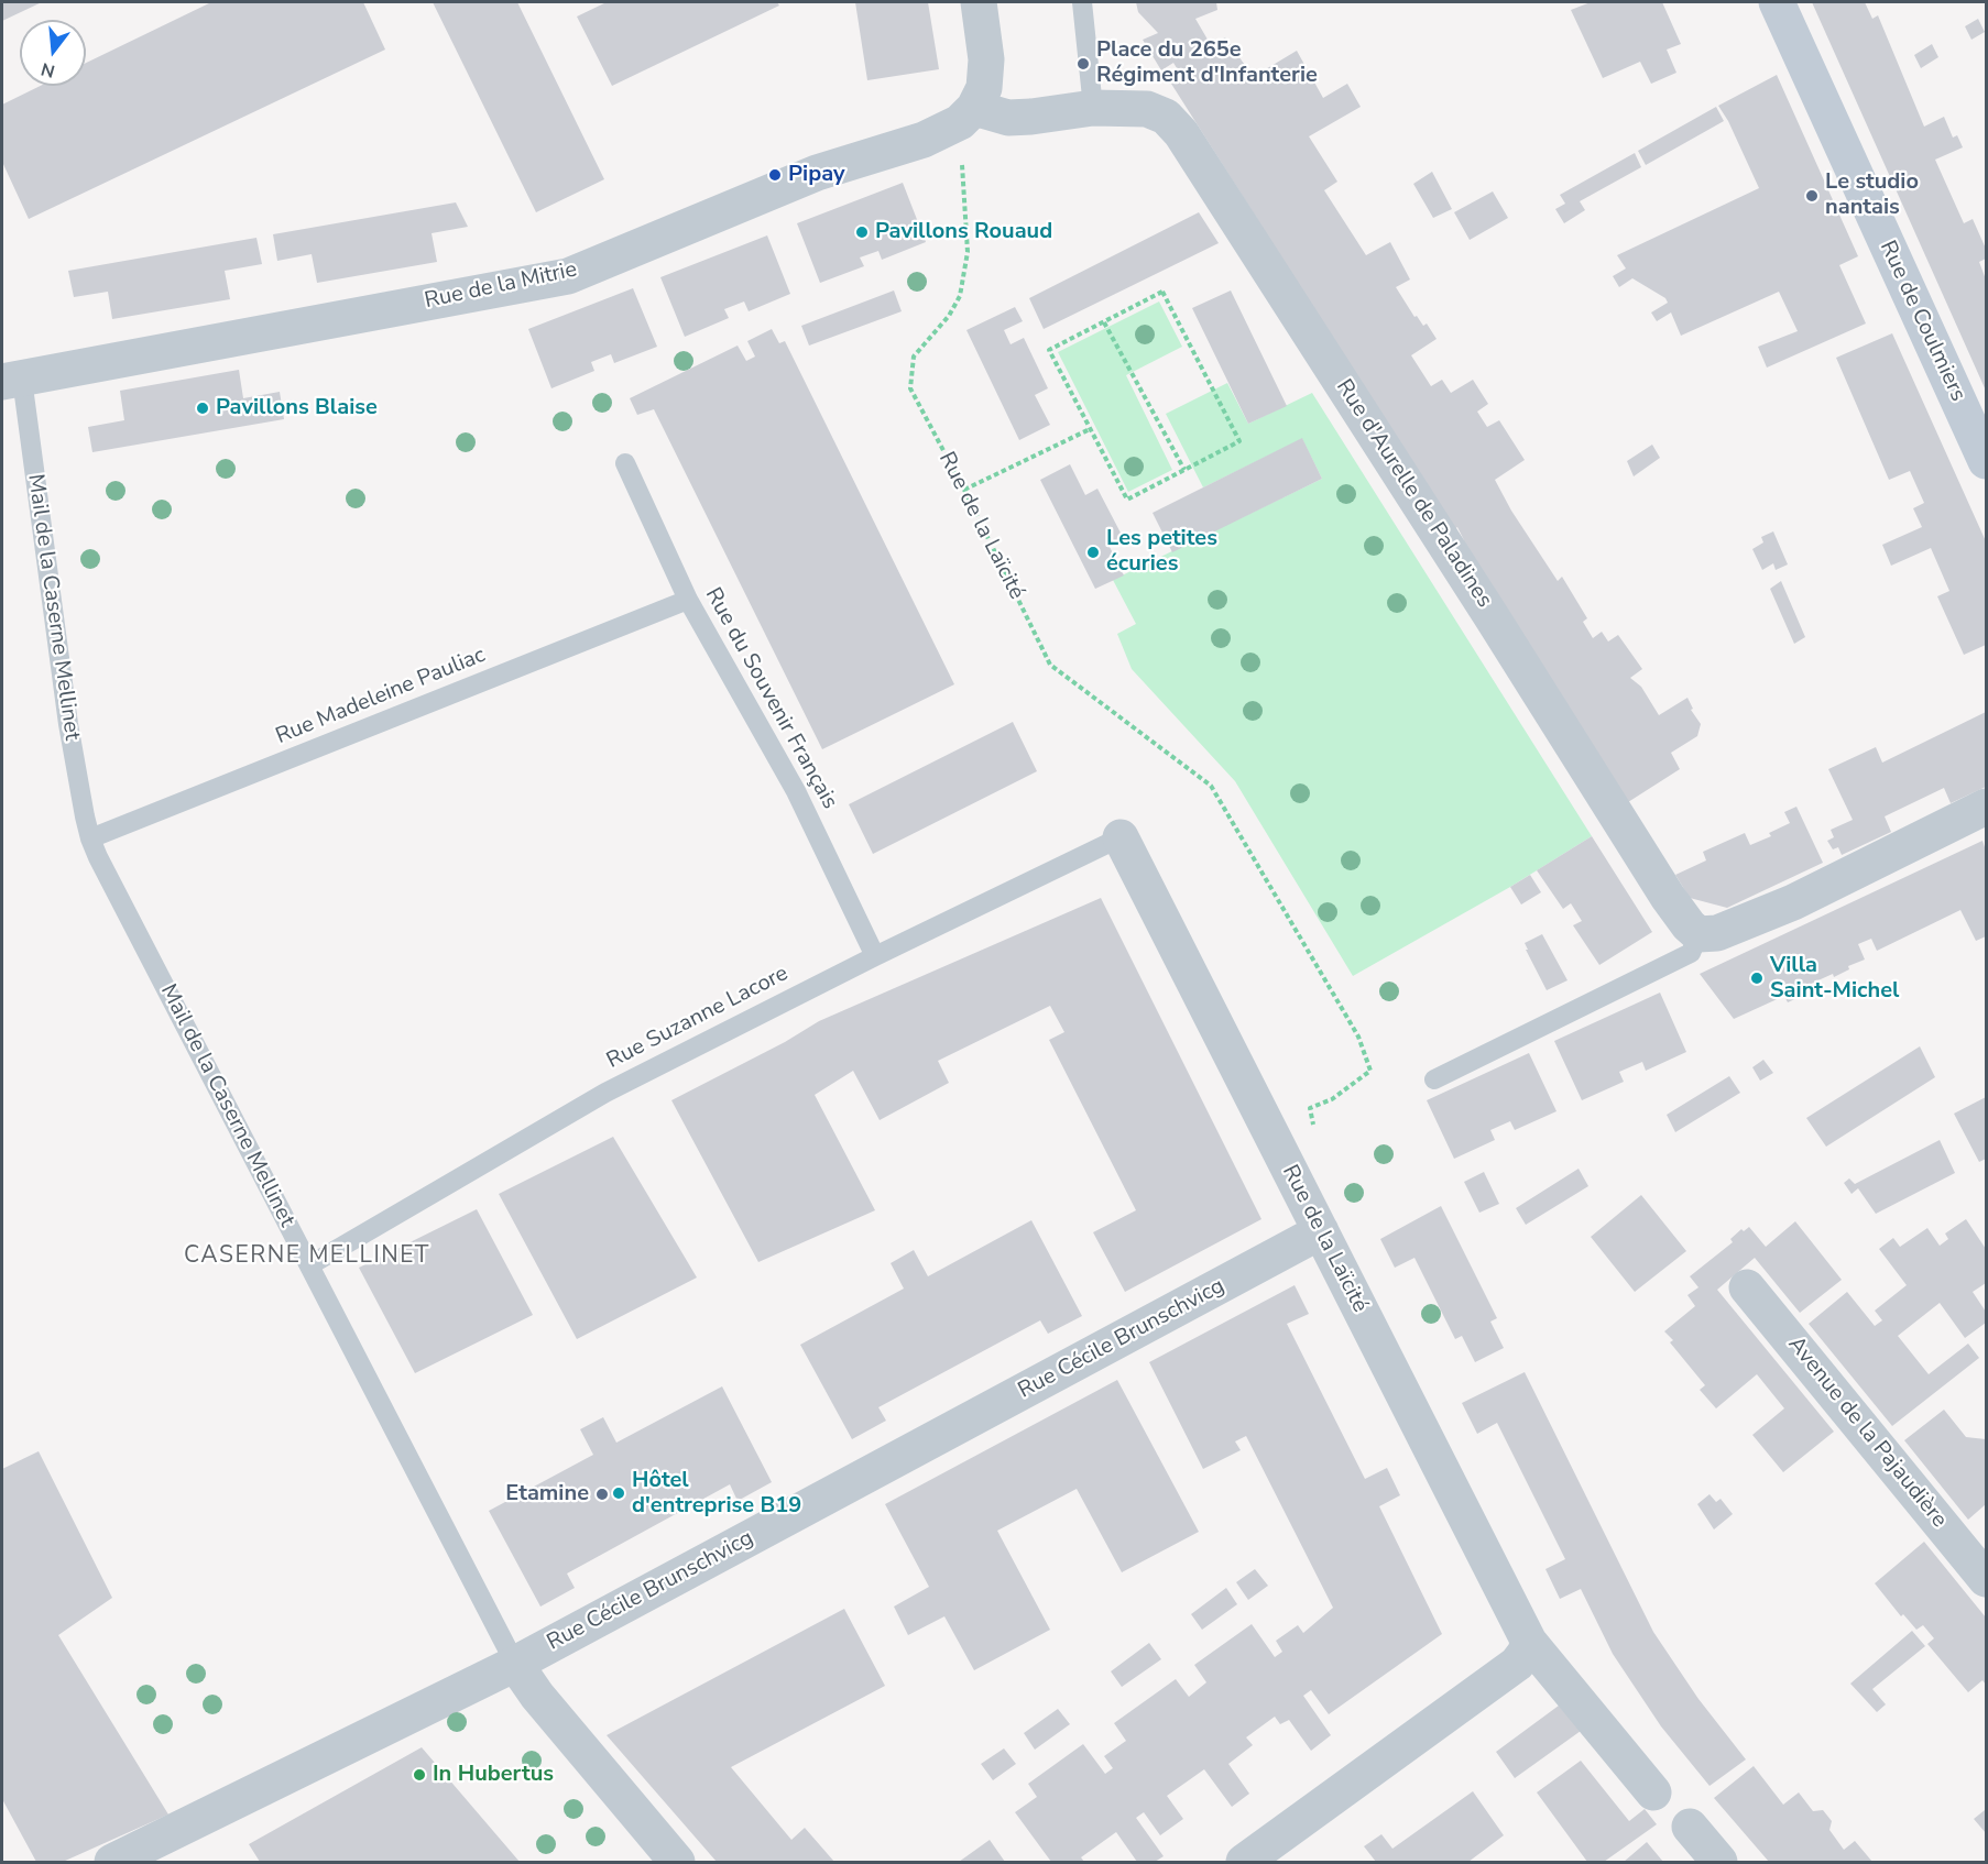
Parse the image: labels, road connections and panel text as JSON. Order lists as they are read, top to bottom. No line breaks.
{"streets":{"street":["Rue de la Mitrie","Rue de Coulmiers","Rue d'Aurelle de Paladines","Rue de la Laïcité","Mail de la Caserne Mellinet","Rue Cécile Brunschvicg","Avenue de la Pajaudière"],"lane":["Rue Madeleine Pauliac","Rue du Souvenir Français","Rue Suzanne Lacore"]},"crossings":[["Rue de la Mitrie","Rue de la Laïcité"],["Rue de la Mitrie","Mail de la Caserne Mellinet"],["Rue de la Laïcité","Rue Suzanne Lacore"],["Rue de la Laïcité","Rue Cécile Brunschvicg"],["Mail de la Caserne Mellinet","Rue Madeleine Pauliac"],["Mail de la Caserne Mellinet","Rue Suzanne Lacore"],["Mail de la Caserne Mellinet","Rue Cécile Brunschvicg"],["Rue Madeleine Pauliac","Rue du Souvenir Français"],["Rue du Souvenir Français","Rue Suzanne Lacore"]],"districts":["CASERNE MELLINET"],"places":["Place du 265e Régiment d'Infanterie","Pipay","Le studio nantais","Pavillons Rouaud","Pavillons Blaise","Les petites écuries","Villa Saint-Michel","Hôtel d'entreprise B19","Etamine","In Hubertus"],"north":"bottom"}
